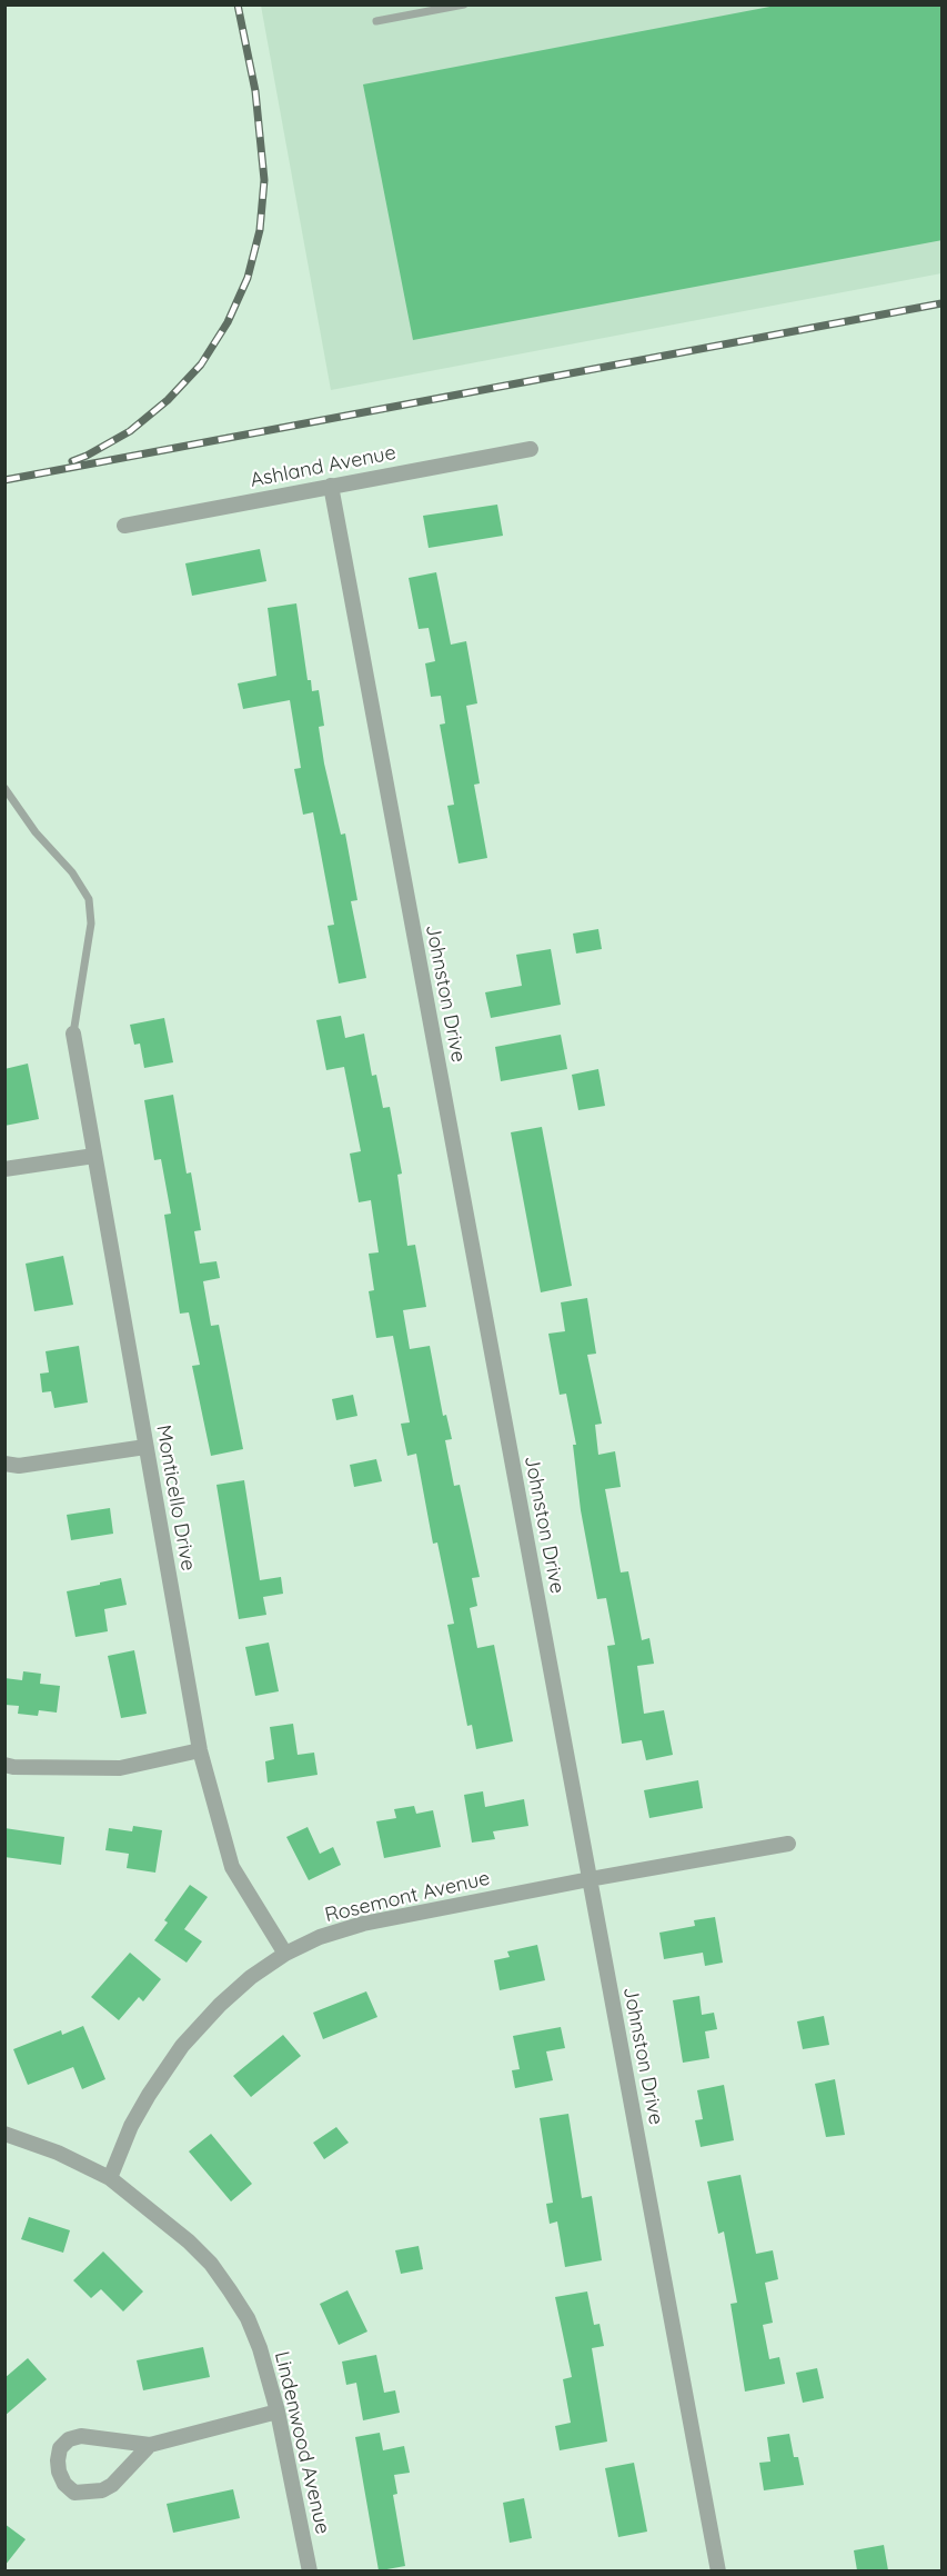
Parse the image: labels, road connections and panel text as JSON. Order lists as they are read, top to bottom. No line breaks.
{"streets":{"street":["Ashland Avenue","Johnston Drive","Monticello Drive","Rosemont Avenue","Lindenwood Avenue"]},"crossings":[["Ashland Avenue","Johnston Drive"],["Johnston Drive","Rosemont Avenue"],["Monticello Drive","Rosemont Avenue"],["Rosemont Avenue","Lindenwood Avenue"]]}
